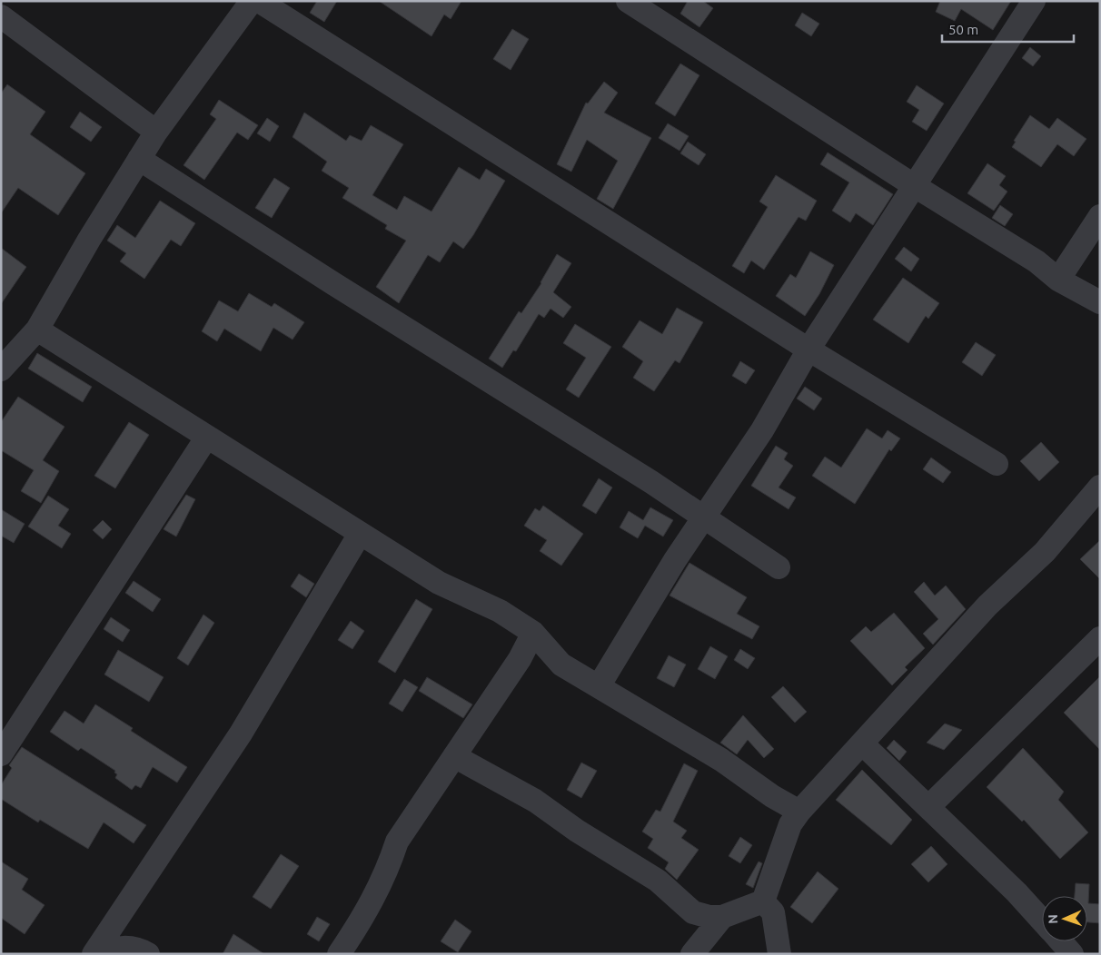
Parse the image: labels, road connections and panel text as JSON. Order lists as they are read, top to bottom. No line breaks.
{"scale_bar":"50 m","north":"left"}
